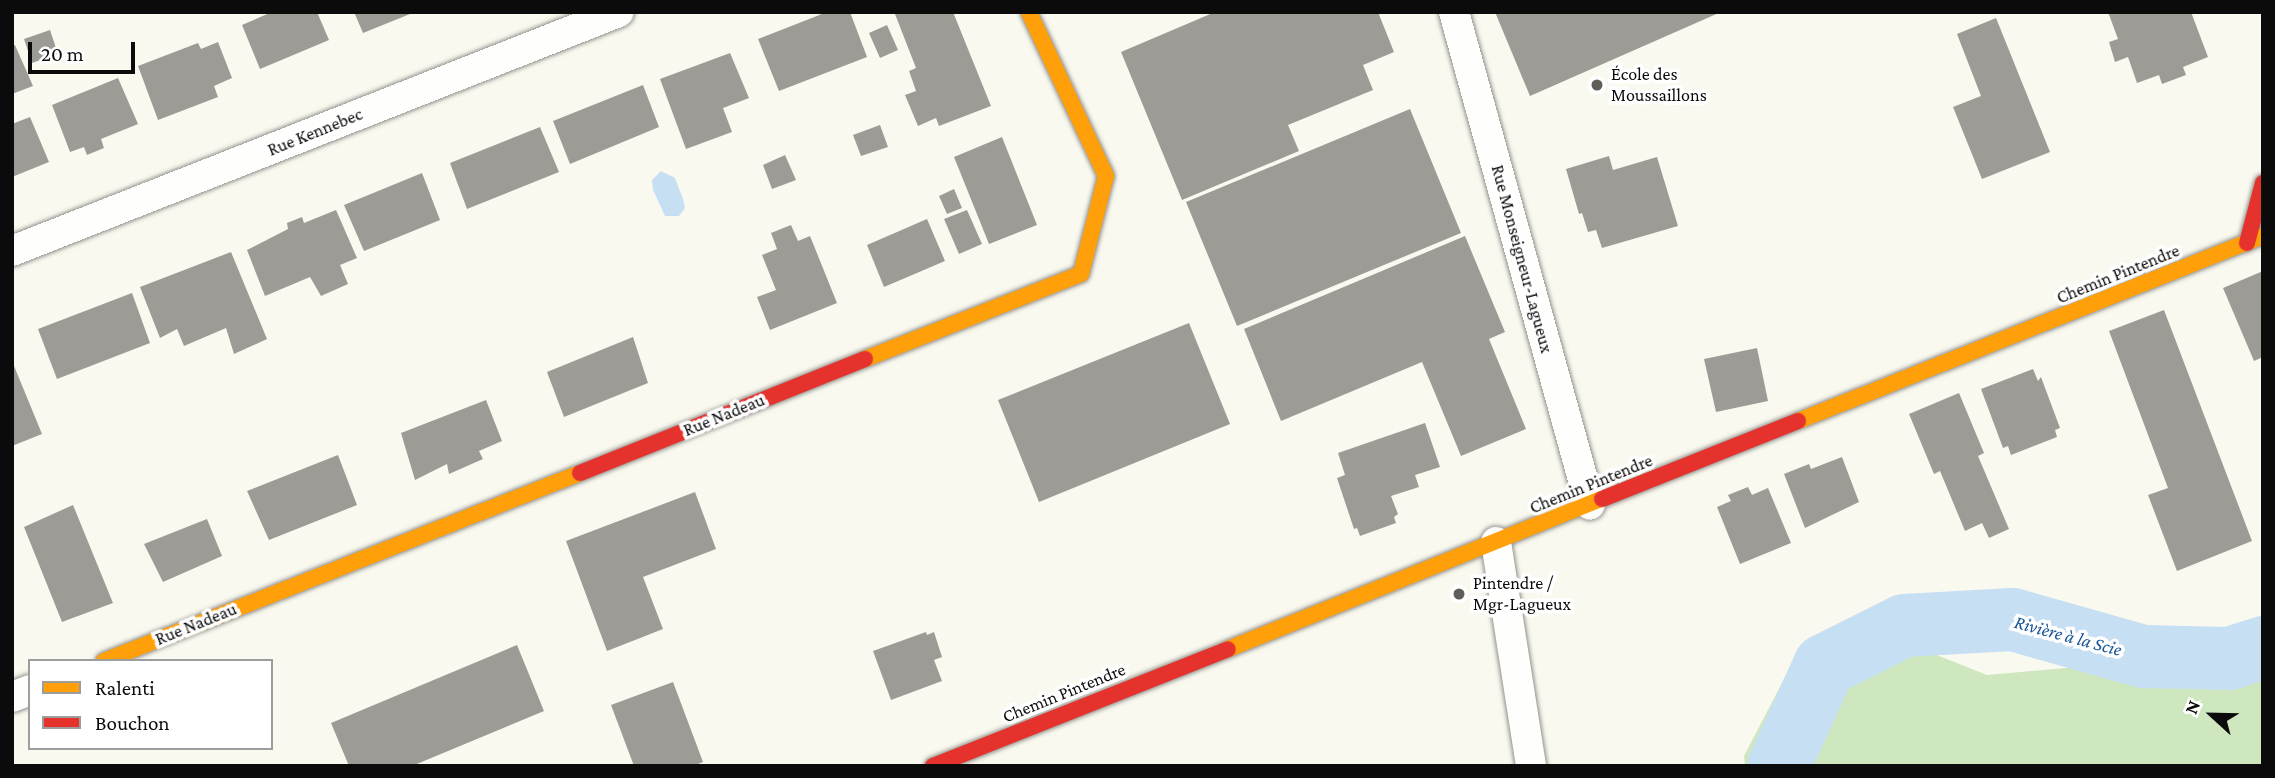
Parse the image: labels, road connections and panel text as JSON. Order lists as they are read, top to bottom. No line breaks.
{"streets":{"street":["Rue Kennebec","Rue Monseigneur-Lagueux","Chemin Pintendre","Rue Nadeau"]},"crossings":[["Rue Monseigneur-Lagueux","Chemin Pintendre"]],"water":["Rivière à la Scie"],"places":["École des Moussaillons","Pintendre / Mgr-Lagueux"],"legend":["Ralenti","Bouchon"],"scale_bar":"20 m","north":"left"}
